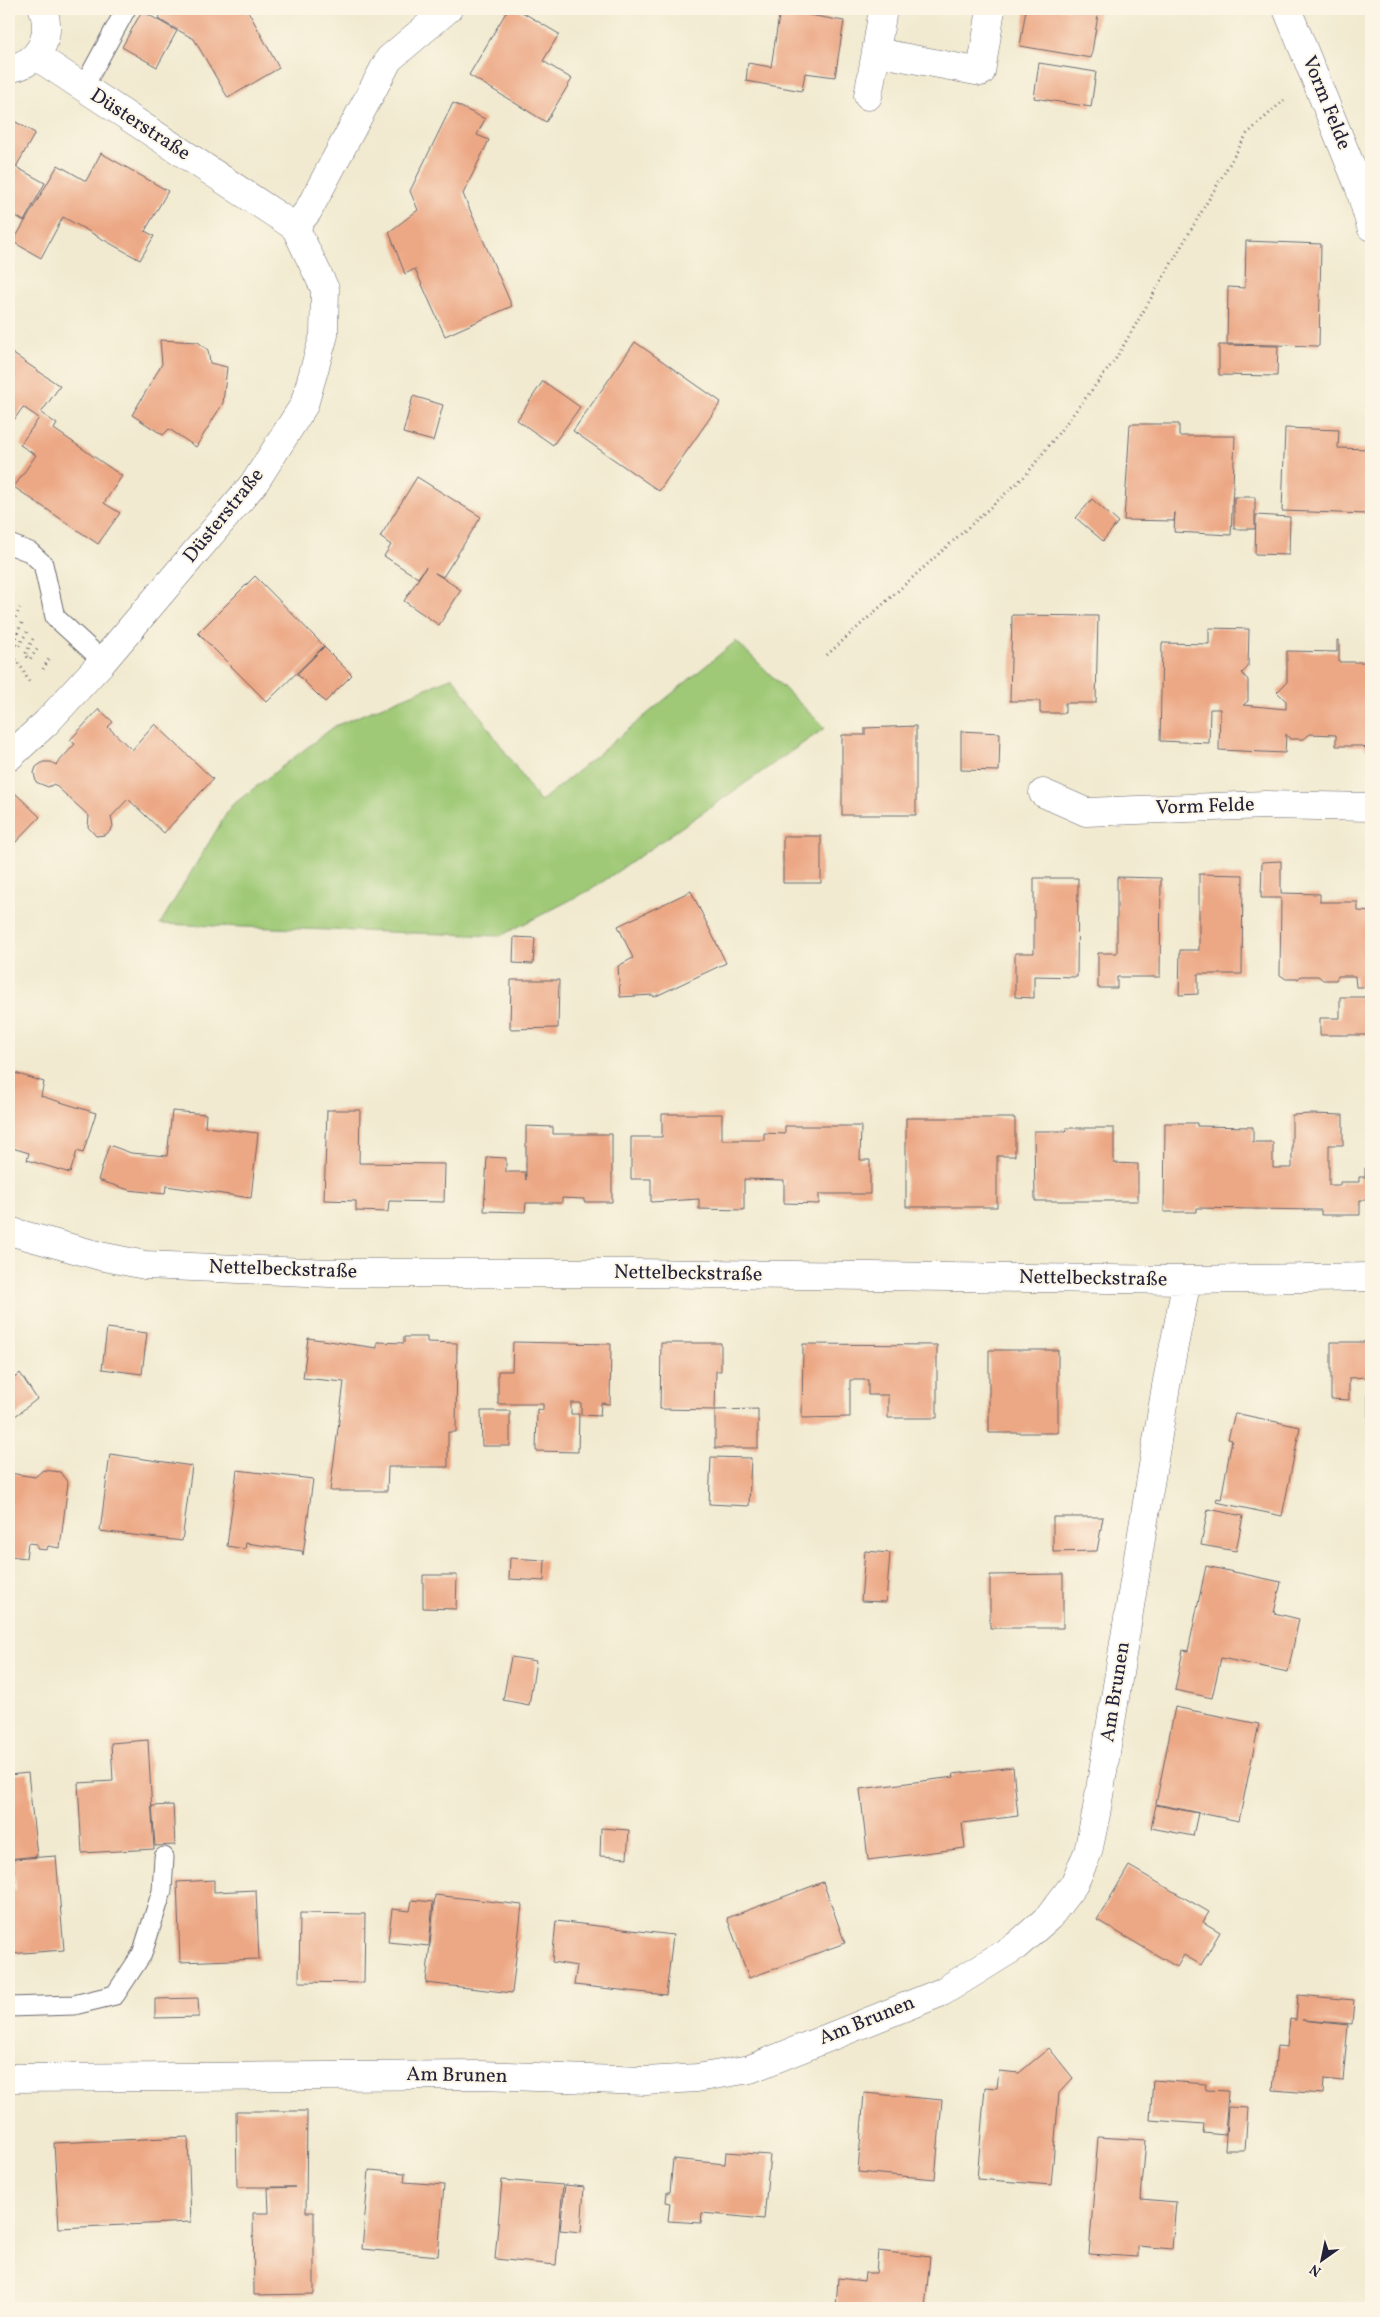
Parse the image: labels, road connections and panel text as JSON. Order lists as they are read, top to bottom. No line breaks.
{"streets":{"street":["Vorm Felde","Düsterstraße","Nettelbeckstraße","Am Brunen"]},"crossings":[["Nettelbeckstraße","Am Brunen"]],"north":"bottom left"}
